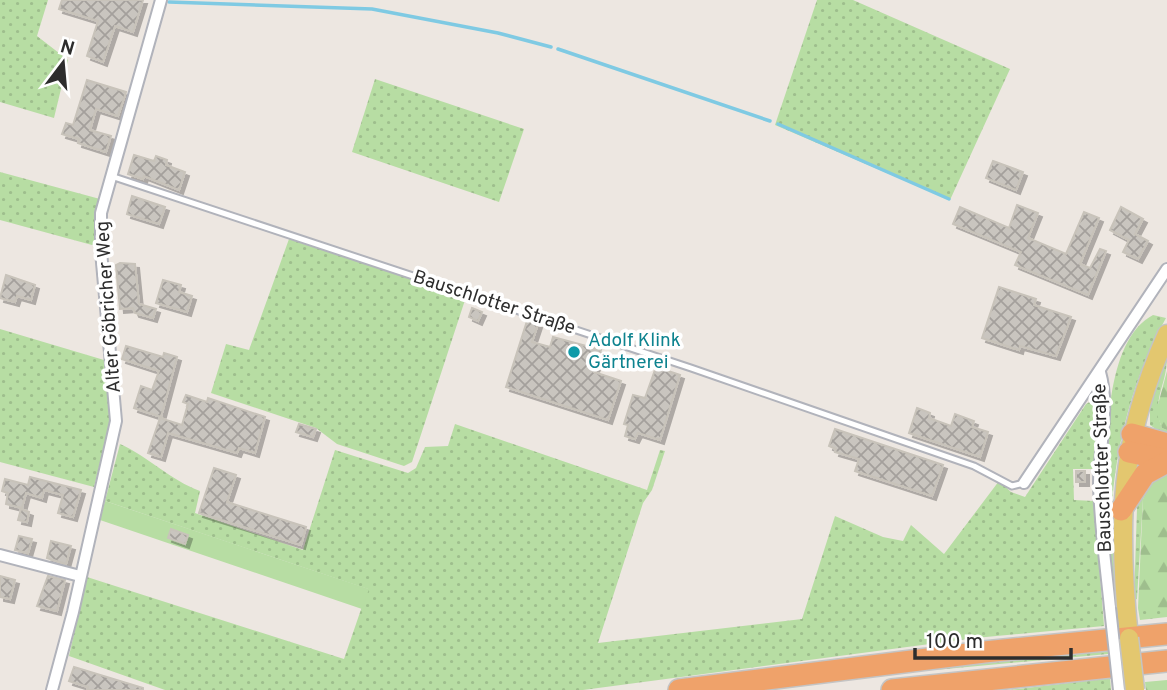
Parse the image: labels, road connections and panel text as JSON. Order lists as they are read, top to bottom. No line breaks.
{"streets":{"street":["Bauschlotter Straße","Alter Göbricher Weg"]},"crossings":[["Bauschlotter Straße","Alter Göbricher Weg"]],"places":["Adolf Klink Gärtnerei"],"scale_bar":"100 m","north":"top"}
